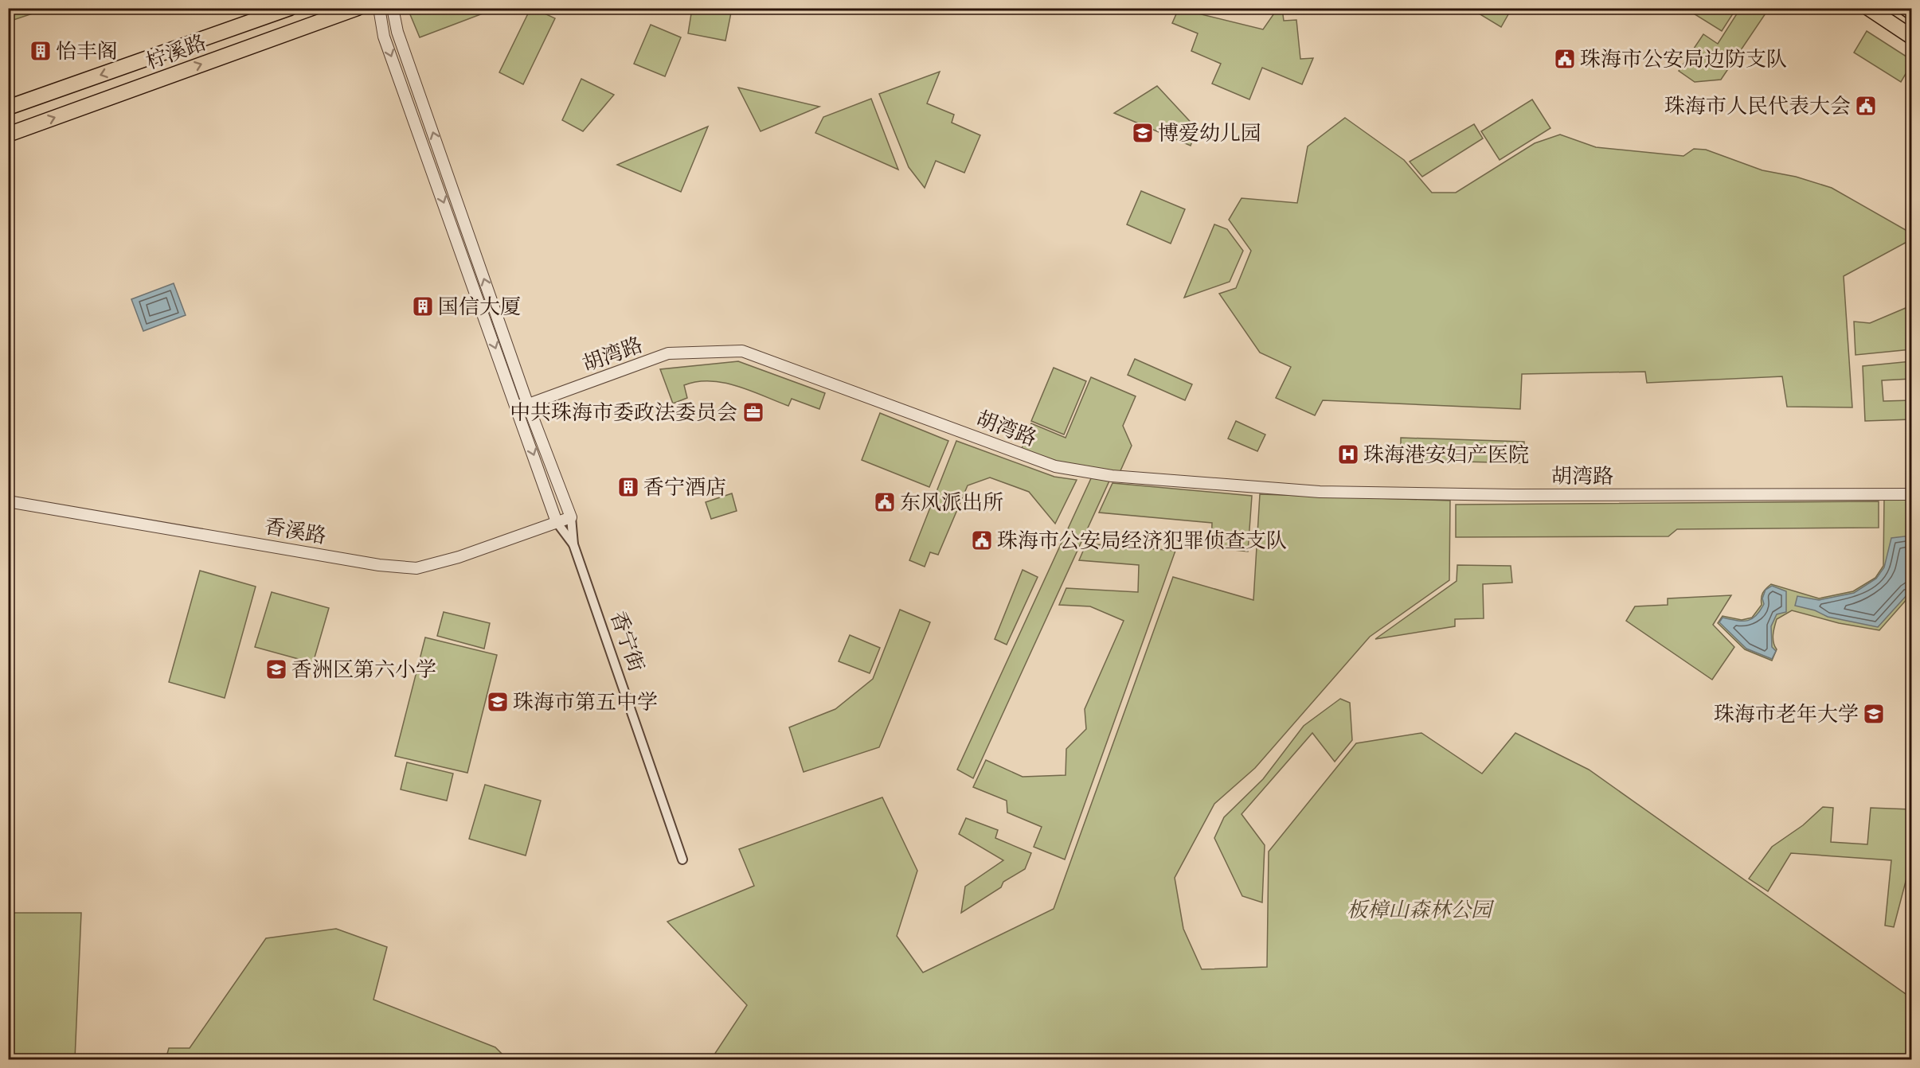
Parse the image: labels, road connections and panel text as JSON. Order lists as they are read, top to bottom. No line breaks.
{"streets":{"main road":["柠溪路"],"street":["胡湾路","香溪路","香宁街"]},"crossings":[["胡湾路","香宁街"],["香溪路","香宁街"]],"parks":["板樟山森林公园"],"places":{"building":["怡丰阁","国信大厦","香宁酒店"],"public building":["珠海市公安局边防支队","珠海市人民代表大会","东风派出所","珠海市公安局经济犯罪侦查支队"],"school or university":["博爱幼儿园","香洲区第六小学","珠海市第五中学","珠海市老年大学"],"office":["中共珠海市委政法委员会"],"hospital":["珠海港安妇产医院"]}}
